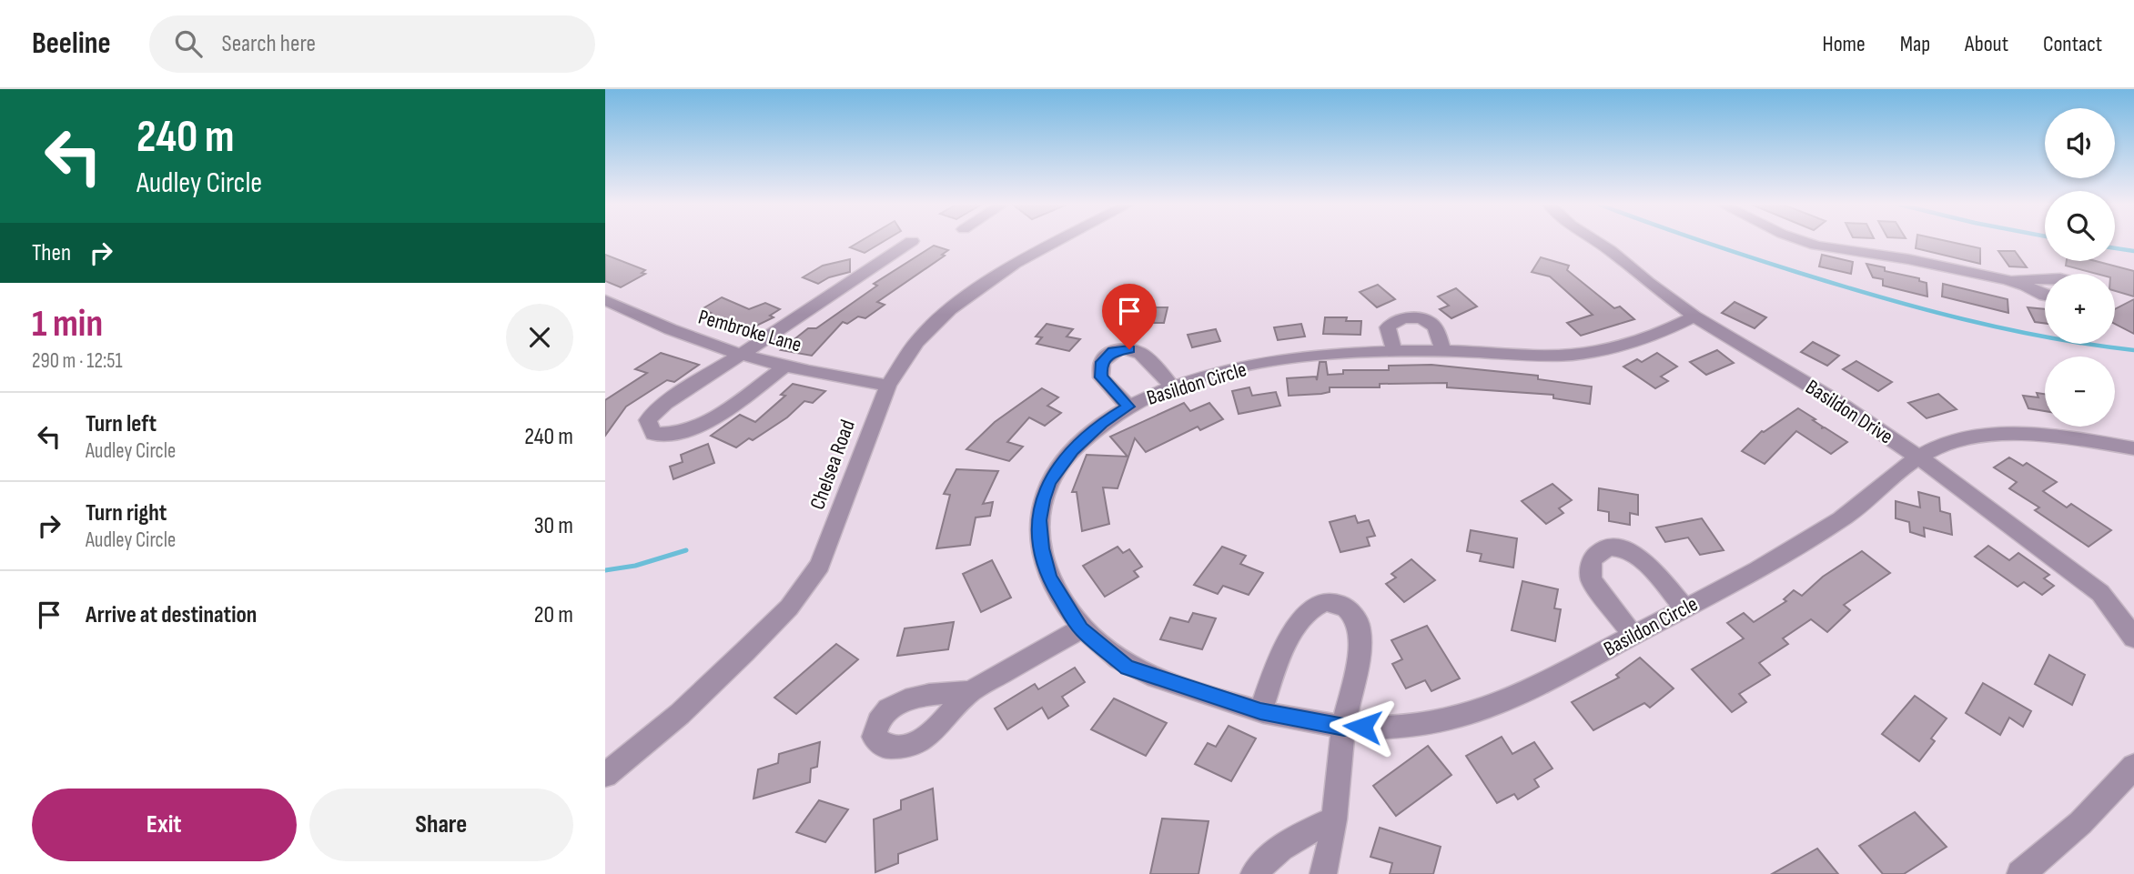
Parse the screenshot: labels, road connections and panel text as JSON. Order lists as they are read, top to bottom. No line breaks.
{"streets":{"street":["Pembroke Lane","Basildon Circle","Basildon Drive","Chelsea Road"]},"crossings":[["Pembroke Lane","Chelsea Road"],["Basildon Circle","Basildon Drive"]],"page":{"header":"Beeline","search":"Search here","nav":["Home","Map","About","Contact"],"turn":["240 m","Audley Circle"],"map_buttons":["+","−"],"then":"Then","heading":["1 min","290 m · 12:51"],"list":[{"name":"Turn left","note":"Audley Circle","value":"240 m"},{"name":"Turn right","note":"Audley Circle","value":"30 m"},{"name":"Arrive at destination","value":"20 m"}],"buttons":["Exit","Share"]}}
